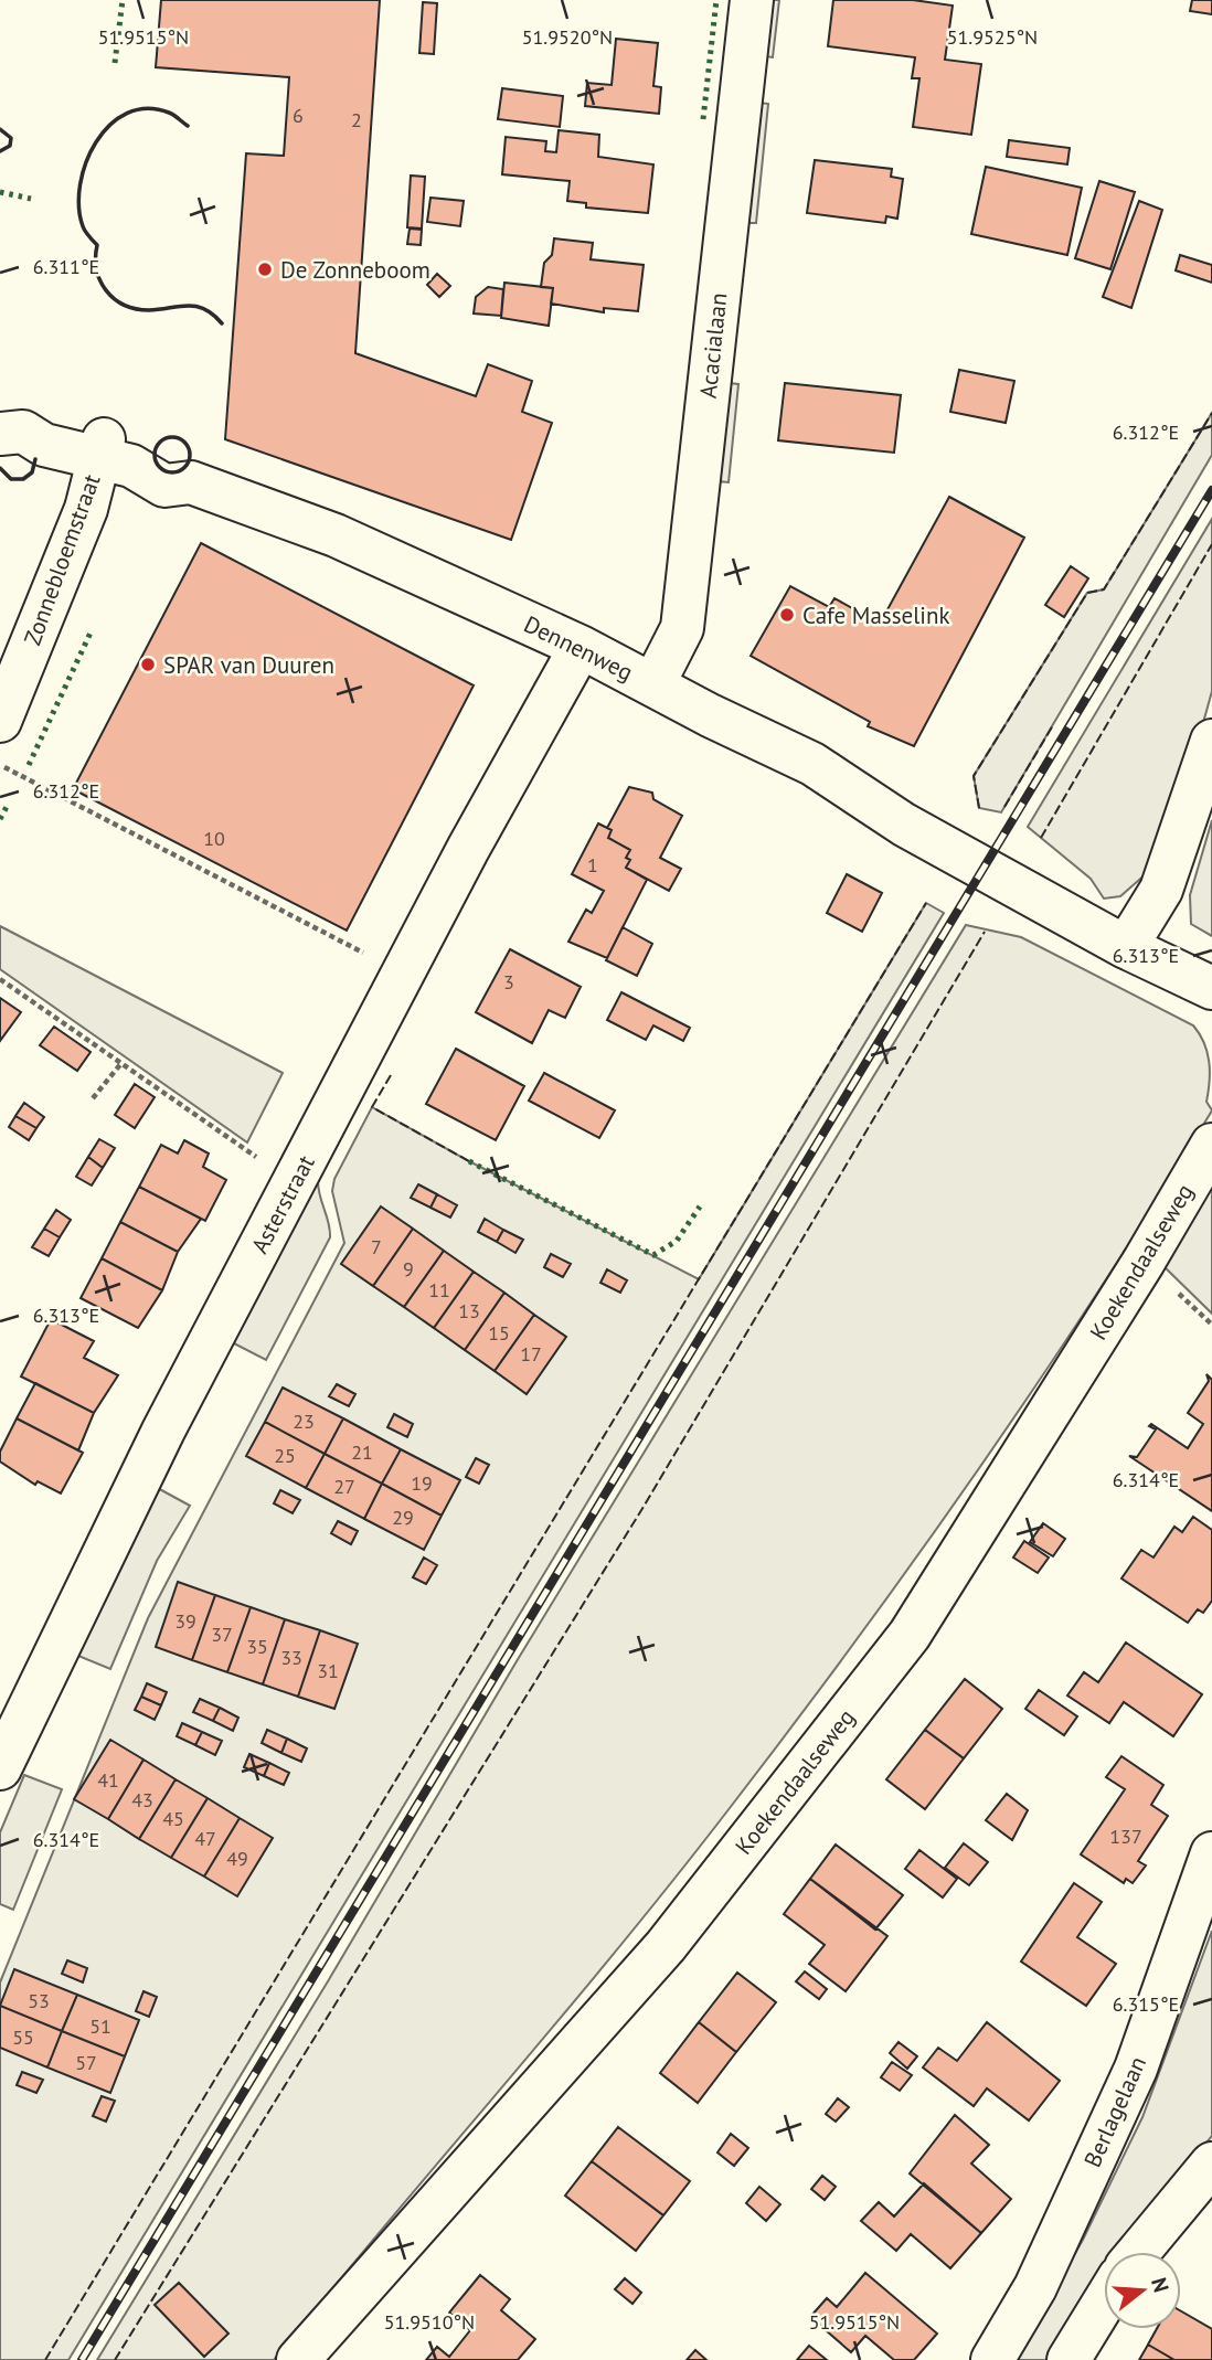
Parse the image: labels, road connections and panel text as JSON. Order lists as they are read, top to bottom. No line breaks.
{"streets":{"street":["Acacialaan","Zonnebloemstraat","Dennenweg","Asterstraat","Koekendaalseweg","Berlagelaan"]},"crossings":[["Acacialaan","Dennenweg"],["Zonnebloemstraat","Dennenweg"],["Dennenweg","Asterstraat"]],"places":["De Zonneboom","Cafe Masselink","SPAR van Duuren"],"house_numbers":["6","2","10","1","3","7","9","11","13","15","17","23","21","25","19","27","29","39","37","35","33","31","41","43","45","137","47","49","53","51","55","57"],"north":"right","coordinates":["51.9515°N","51.9520°N","51.9525°N","6.311°E","6.312°E","6.313°E","6.314°E","6.315°E","51.9510°N"]}
